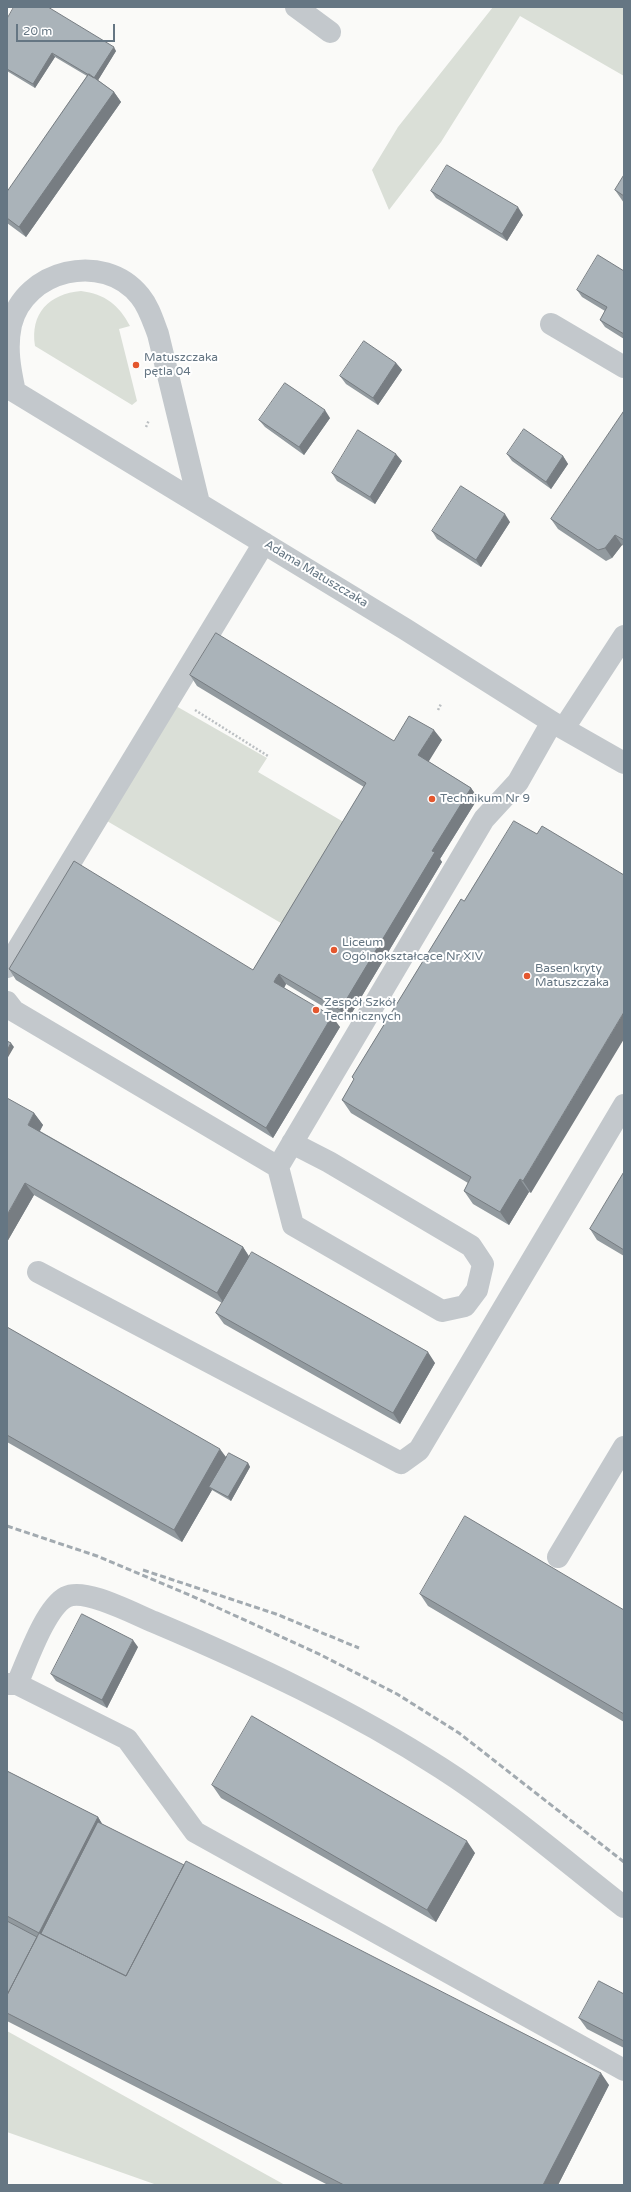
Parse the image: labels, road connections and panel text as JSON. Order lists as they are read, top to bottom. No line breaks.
{"streets":{"street":["Adama Matuszczaka"]},"places":["Matuszczaka pętla 04","Technikum Nr 9","Liceum Ogólnokształcące Nr XIV","Basen kryty Matuszczaka","Zespół Szkół Technicznych"],"scale_bar":"20 m"}
